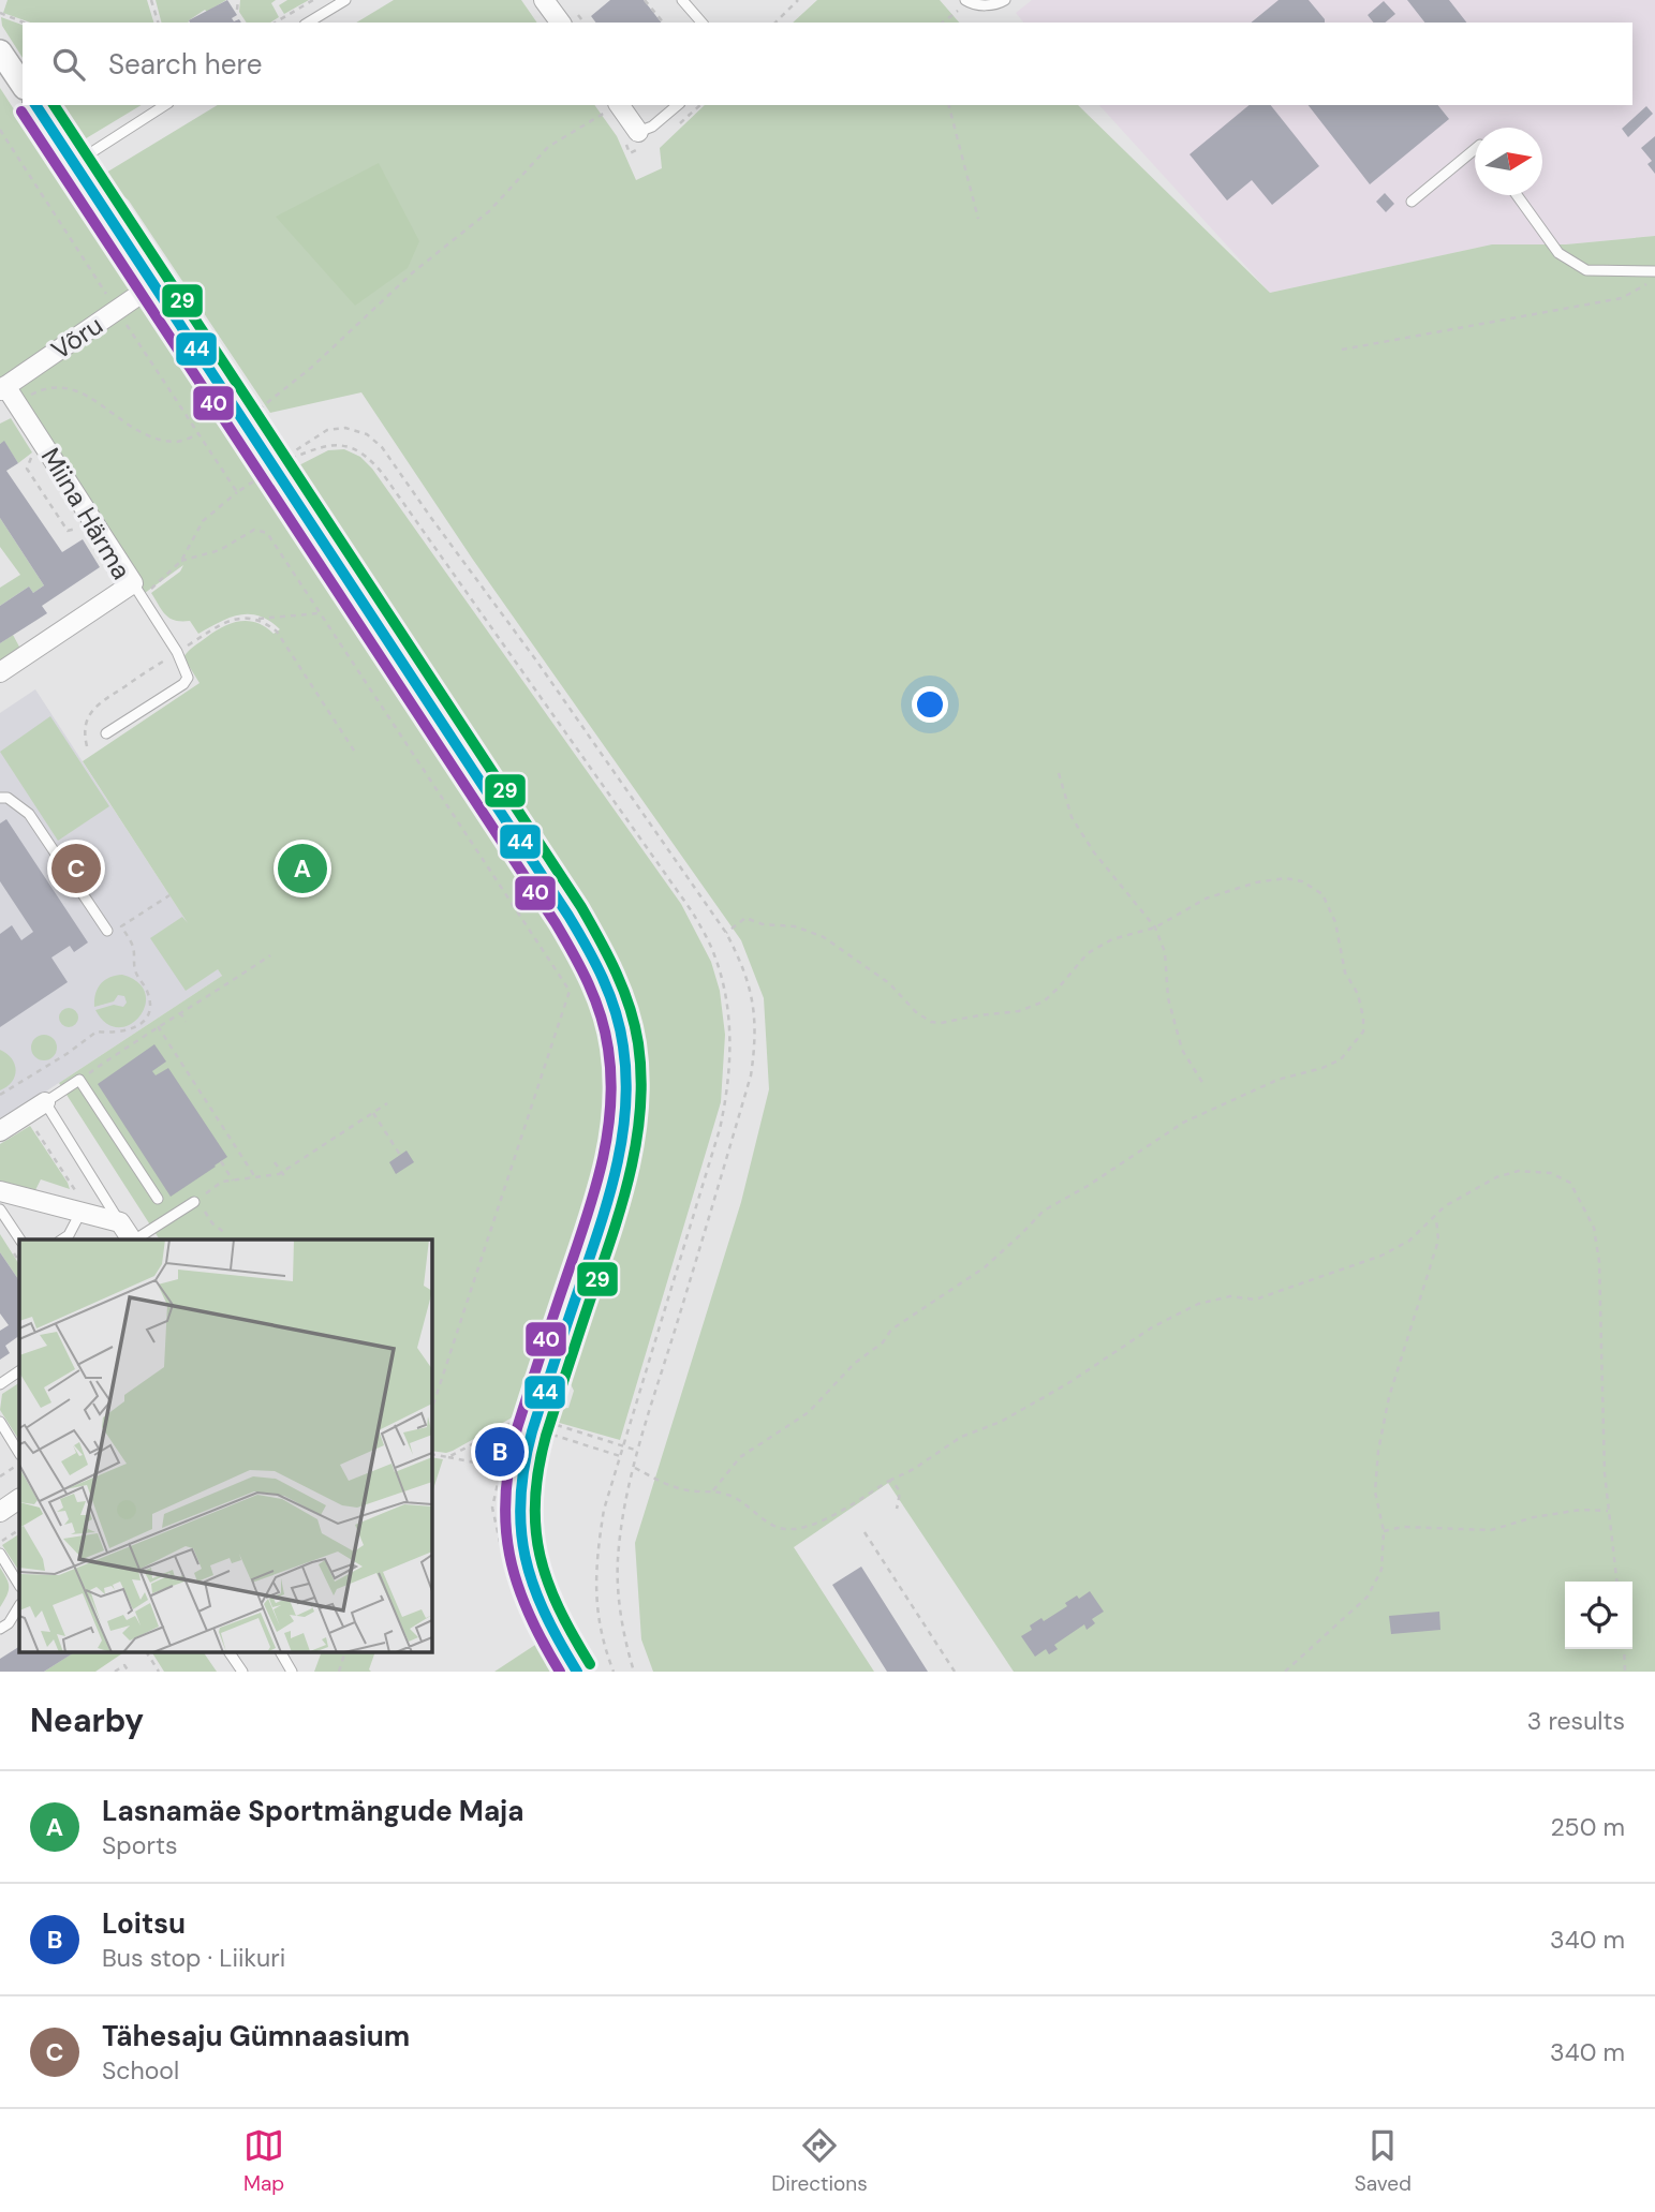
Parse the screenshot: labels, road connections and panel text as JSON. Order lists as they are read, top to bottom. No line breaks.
{"streets":{"street":["Võru","Miina Härma"]},"crossings":[["Võru","Miina Härma"]],"lines":["transit line 44","transit line 29","transit line 40"],"north":"right","page":{"search":"Search here","pins":["A","C","B"],"heading":["Nearby","3 results"],"list":[{"mark":"A","name":"Lasnamäe Sportmängude Maja","note":"Sports","value":"250 m"},{"mark":"B","name":"Loitsu","note":"Bus stop · Liikuri","value":"340 m"},{"mark":"C","name":"Tähesaju Gümnaasium","note":"School","value":"340 m"}],"nav":["Map","Directions","Saved"]}}
